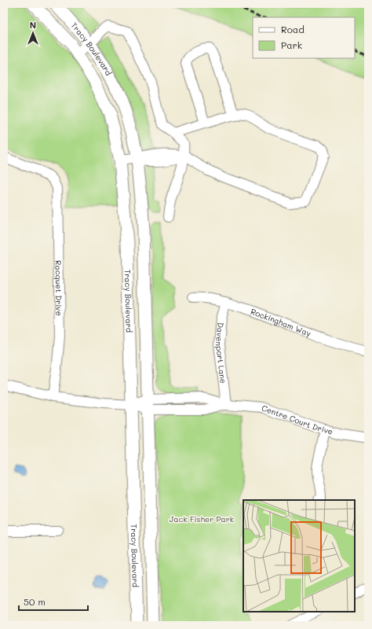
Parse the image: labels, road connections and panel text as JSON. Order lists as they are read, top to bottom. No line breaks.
{"streets":{"main road":["Tracy Boulevard"],"street":["Racquet Drive","Rockingham Way","Davenport Lane","Centre Court Drive"]},"crossings":[["Tracy Boulevard","Centre Court Drive"],["Racquet Drive","Centre Court Drive"],["Rockingham Way","Davenport Lane"],["Davenport Lane","Centre Court Drive"]],"parks":["Jack Fisher Park"],"legend":["Road","Park"],"scale_bar":"50 m","north":"top"}
